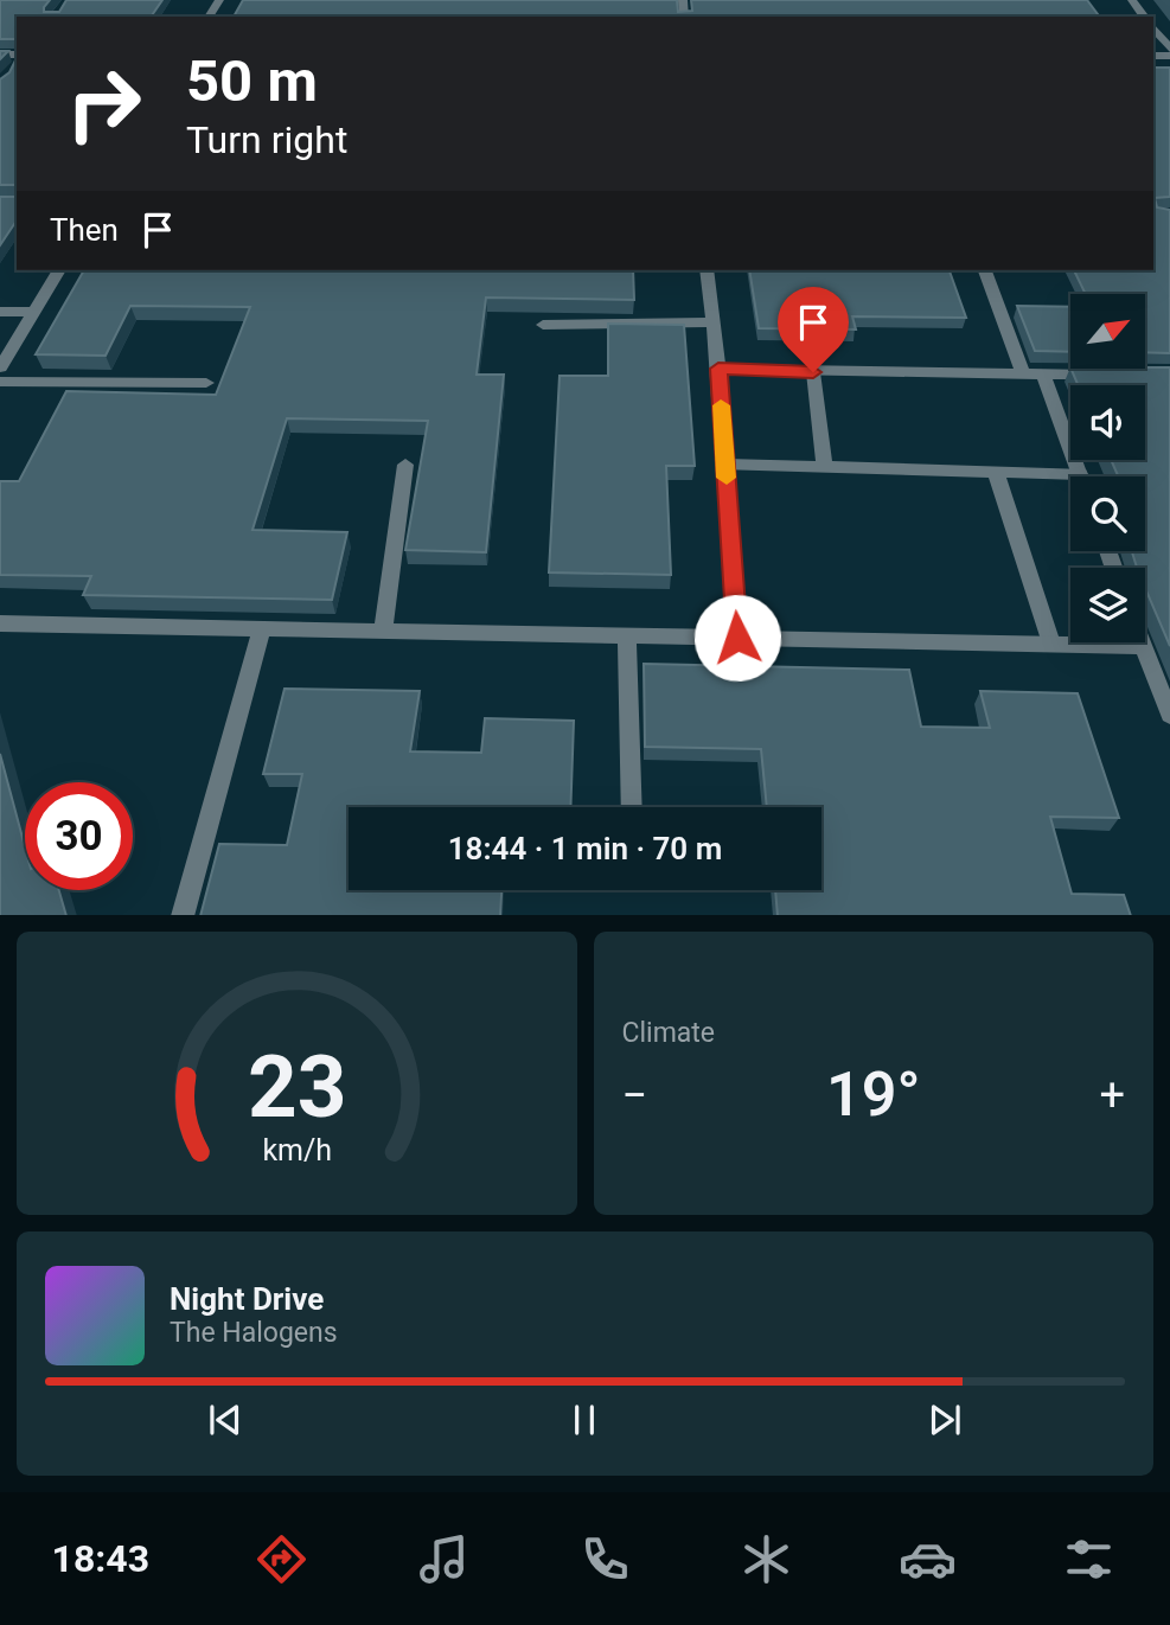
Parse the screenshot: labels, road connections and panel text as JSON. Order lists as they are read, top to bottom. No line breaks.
{"north":"top right","page":{"turn":["50 m","Turn right"],"then":"Then","limit":"30","trip":"18:44 · 1 min · 70 m","tile":"Climate","heat":["−","19°","+"],"song":["Night Drive","The Halogens"],"tabs":"18:43","gauge":["23","km/h"]}}
